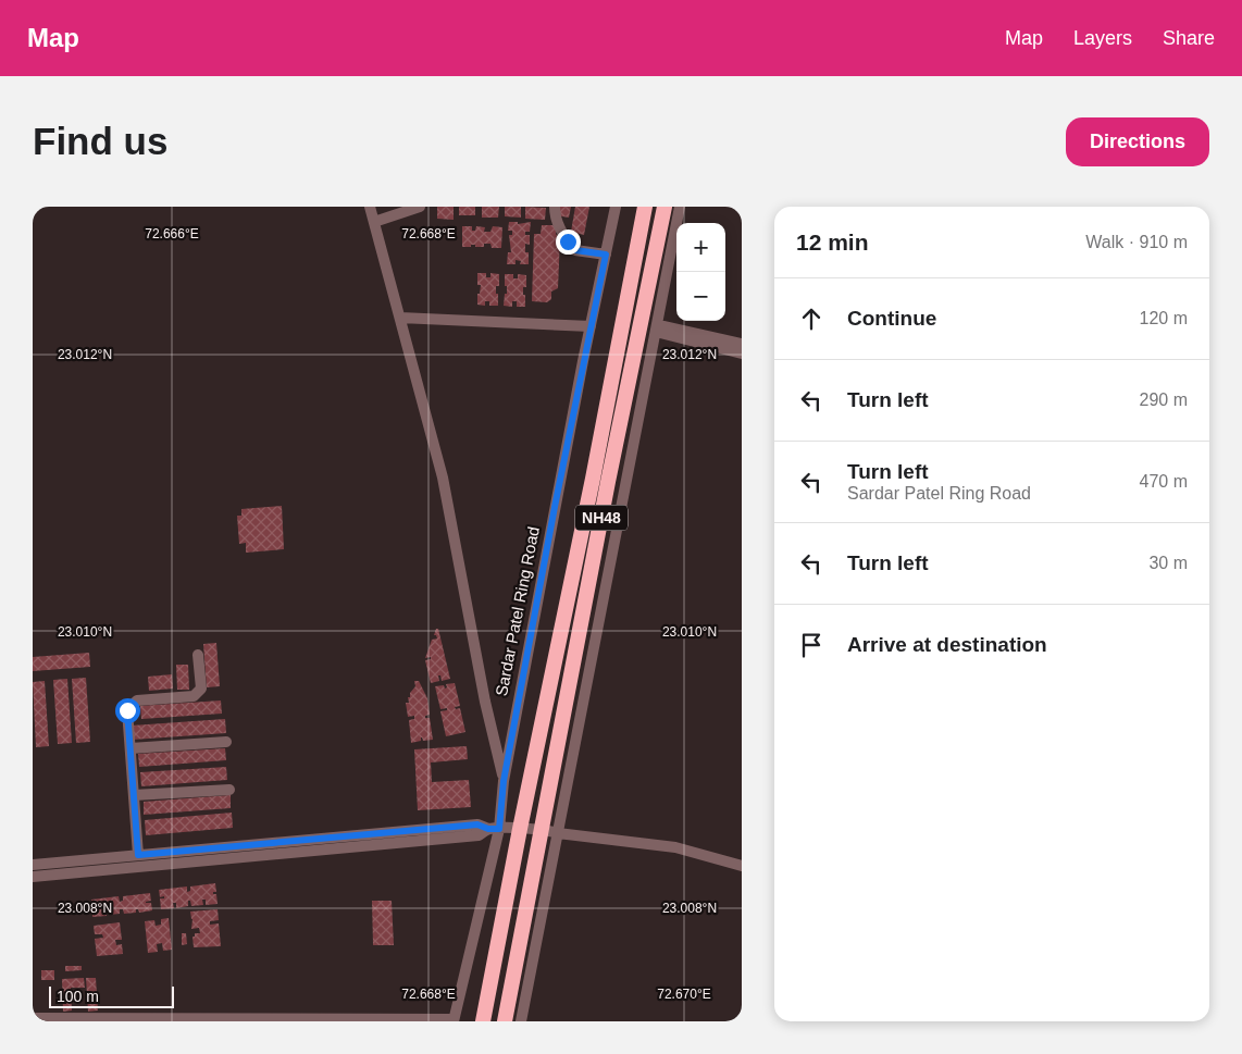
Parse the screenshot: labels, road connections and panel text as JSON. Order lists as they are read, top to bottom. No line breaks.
{"streets":{"highway":["NH48"],"street":["Sardar Patel Ring Road"]},"scale_bar":"100 m","page":{"header":"Map","nav":["Map","Layers","Share"],"buttons":"Directions","title":"Find us","heading":["12 min","Walk · 910 m"],"map_buttons":["+","−"],"list":[["Continue","120 m"],["Turn left","290 m"],["Turn left","Sardar Patel Ring Road","470 m"],["Turn left","30 m"],"Arrive at destination"],"scale":"100 m"},"coordinates":["72.666°E","72.668°E","23.012°N","23.010°N","23.008°N","72.670°E"]}
